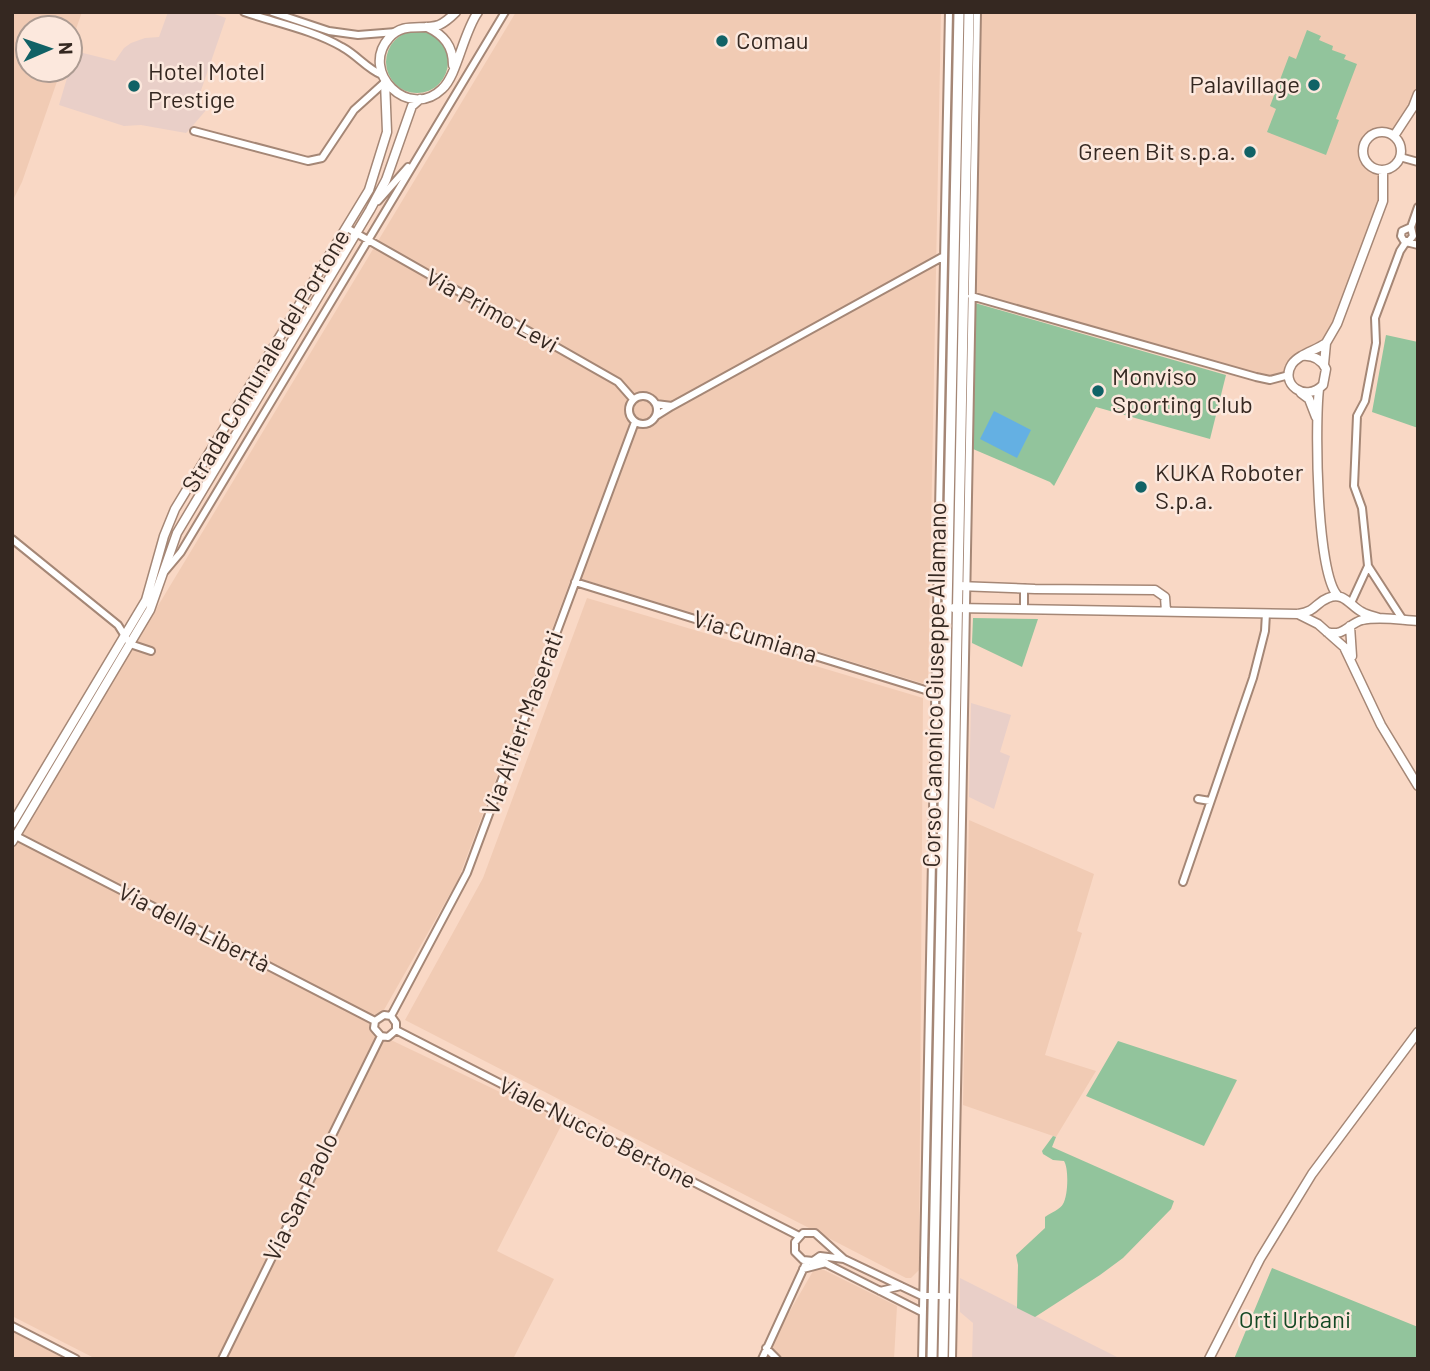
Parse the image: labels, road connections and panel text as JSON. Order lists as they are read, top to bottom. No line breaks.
{"streets":{"main road":["Corso Canonico Giuseppe Allamano"],"street":["Via Primo Levi","Strada Comunale del Portone","Via Cumiana","Via Alfieri Maserati","Via della Libertà","Viale Nuccio Bertone","Via San Paolo"]},"crossings":[["Via Primo Levi","Strada Comunale del Portone"],["Via Primo Levi","Via Alfieri Maserati"],["Strada Comunale del Portone","Via della Libertà"],["Via Cumiana","Corso Canonico Giuseppe Allamano"],["Via Cumiana","Via Alfieri Maserati"],["Corso Canonico Giuseppe Allamano","Viale Nuccio Bertone"],["Via Alfieri Maserati","Via della Libertà"],["Via Alfieri Maserati","Viale Nuccio Bertone"],["Via Alfieri Maserati","Via San Paolo"],["Via della Libertà","Viale Nuccio Bertone"],["Via della Libertà","Via San Paolo"],["Viale Nuccio Bertone","Via San Paolo"]],"parks":["Orti Urbani"],"places":["Comau","Palavillage","Hotel Motel Prestige","Green Bit s.p.a.","Monviso Sporting Club","KUKA Roboter S.p.a."],"north":"right"}
